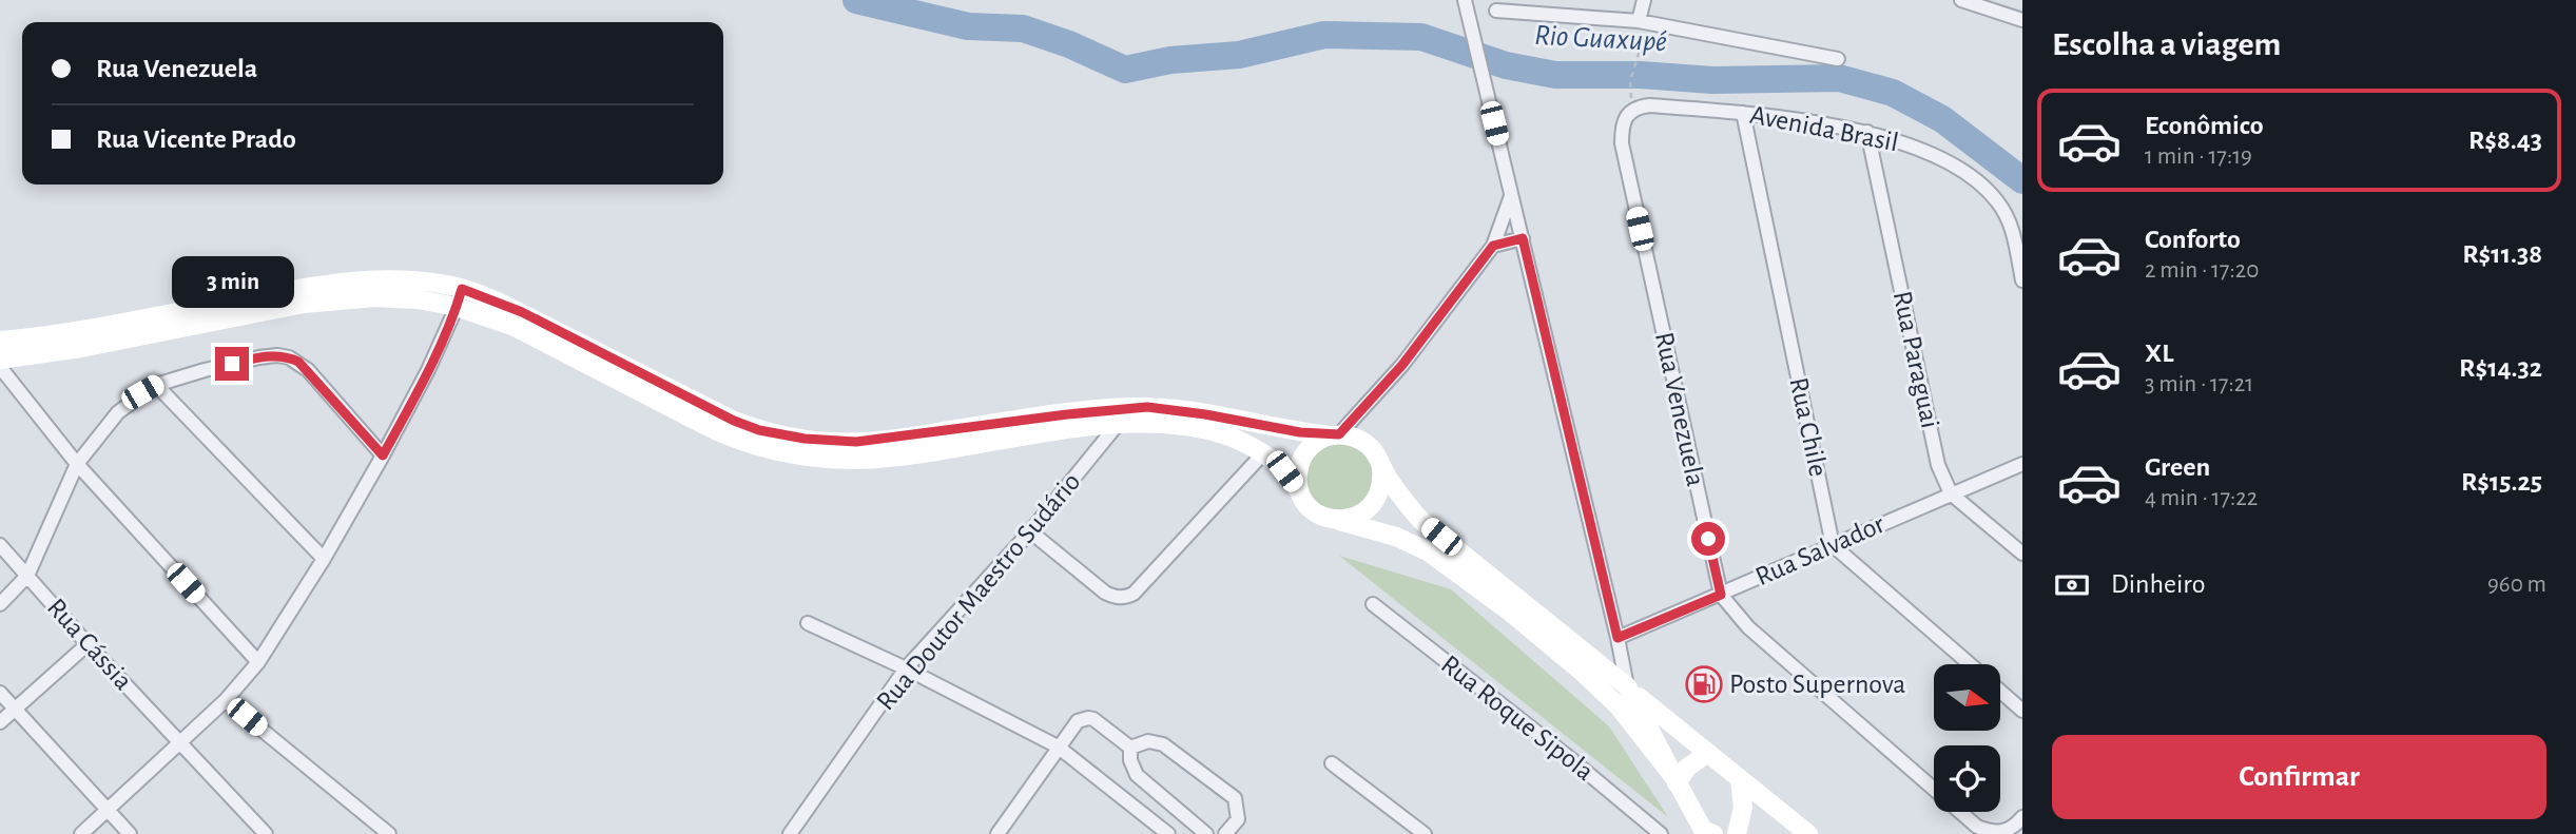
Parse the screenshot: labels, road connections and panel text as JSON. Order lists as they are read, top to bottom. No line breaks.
{"streets":{"street":["Avenida Brasil","Rua Paraguai","Rua Venezuela","Rua Chile","Rua Salvador","Rua Doutor Maestro Sudário","Rua Cássia","Rua Roque Sipola"]},"crossings":[["Avenida Brasil","Rua Paraguai"],["Avenida Brasil","Rua Venezuela"],["Avenida Brasil","Rua Chile"],["Rua Paraguai","Rua Salvador"],["Rua Venezuela","Rua Salvador"],["Rua Chile","Rua Salvador"]],"water":["Rio Guaxupé"],"places":{"fuel station":["Posto Supernova"]},"north":"right","page":{"heading":"Escolha a viagem","banner":["Rua Venezuela","Rua Vicente Prado"],"list":[{"name":"Econômico","note":"1 min · 17:19","value":"R$8.43"},{"name":"Conforto","note":"2 min · 17:20","value":"R$11.38"},{"name":"XL","note":"3 min · 17:21","value":"R$14.32"},{"name":"Green","note":"4 min · 17:22","value":"R$15.25"}],"bubble":"3 min","pay":["Dinheiro","960 m"],"buttons":"Confirmar"}}
